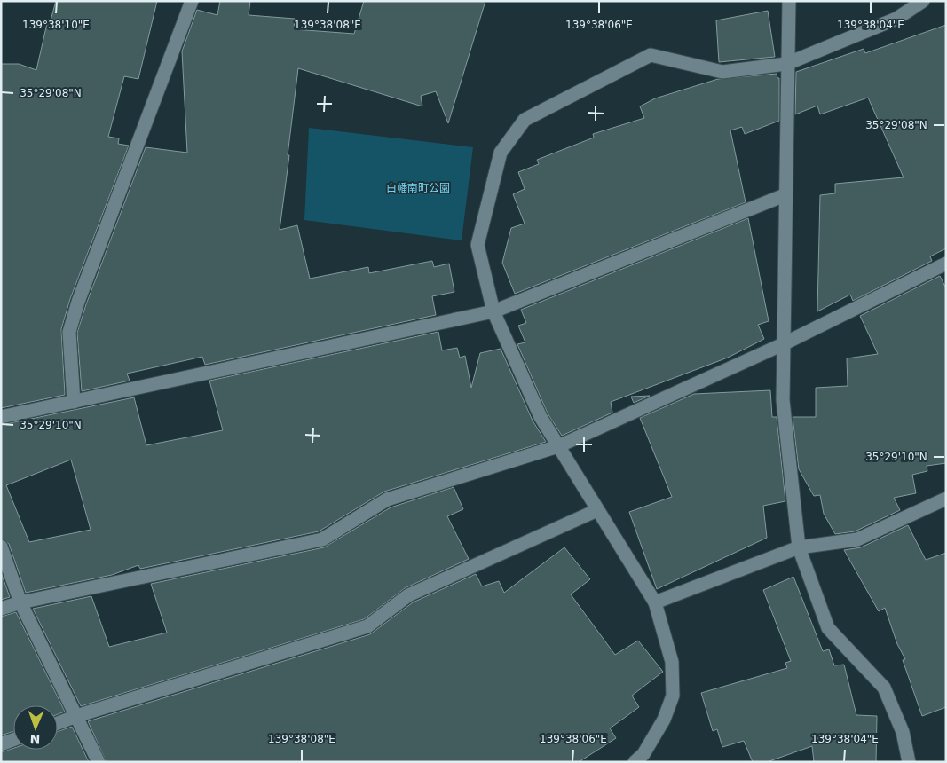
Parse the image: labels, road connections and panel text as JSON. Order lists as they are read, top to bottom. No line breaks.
{"parks":["白幡南町公園"],"north":"bottom","coordinates":["139°38'10\"E","139°38'08\"E","139°38'06\"E","139°38'04\"E","35°29'08\"N","35°29'10\"N"]}
